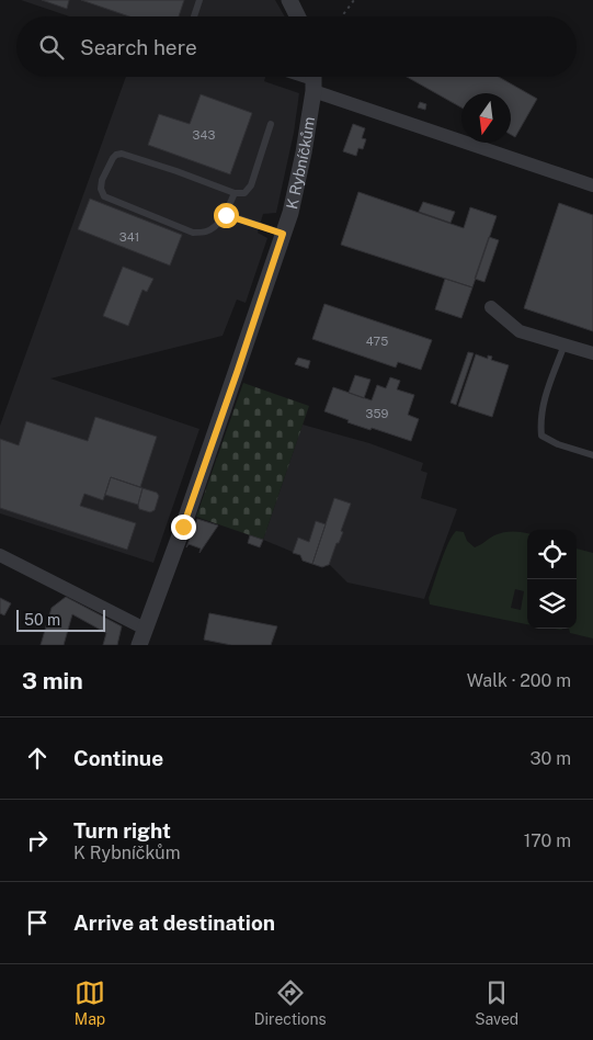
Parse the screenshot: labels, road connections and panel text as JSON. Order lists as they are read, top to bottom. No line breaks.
{"streets":{"street":["K Rybníčkům"]},"house_numbers":["343","341","475","359"],"scale_bar":"50 m","north":"bottom","page":{"search":"Search here","scale":"50 m","heading":["3 min","Walk · 200 m"],"list":[["Continue","30 m"],["Turn right","K Rybníčkům","170 m"],"Arrive at destination"],"nav":["Map","Directions","Saved"]}}
